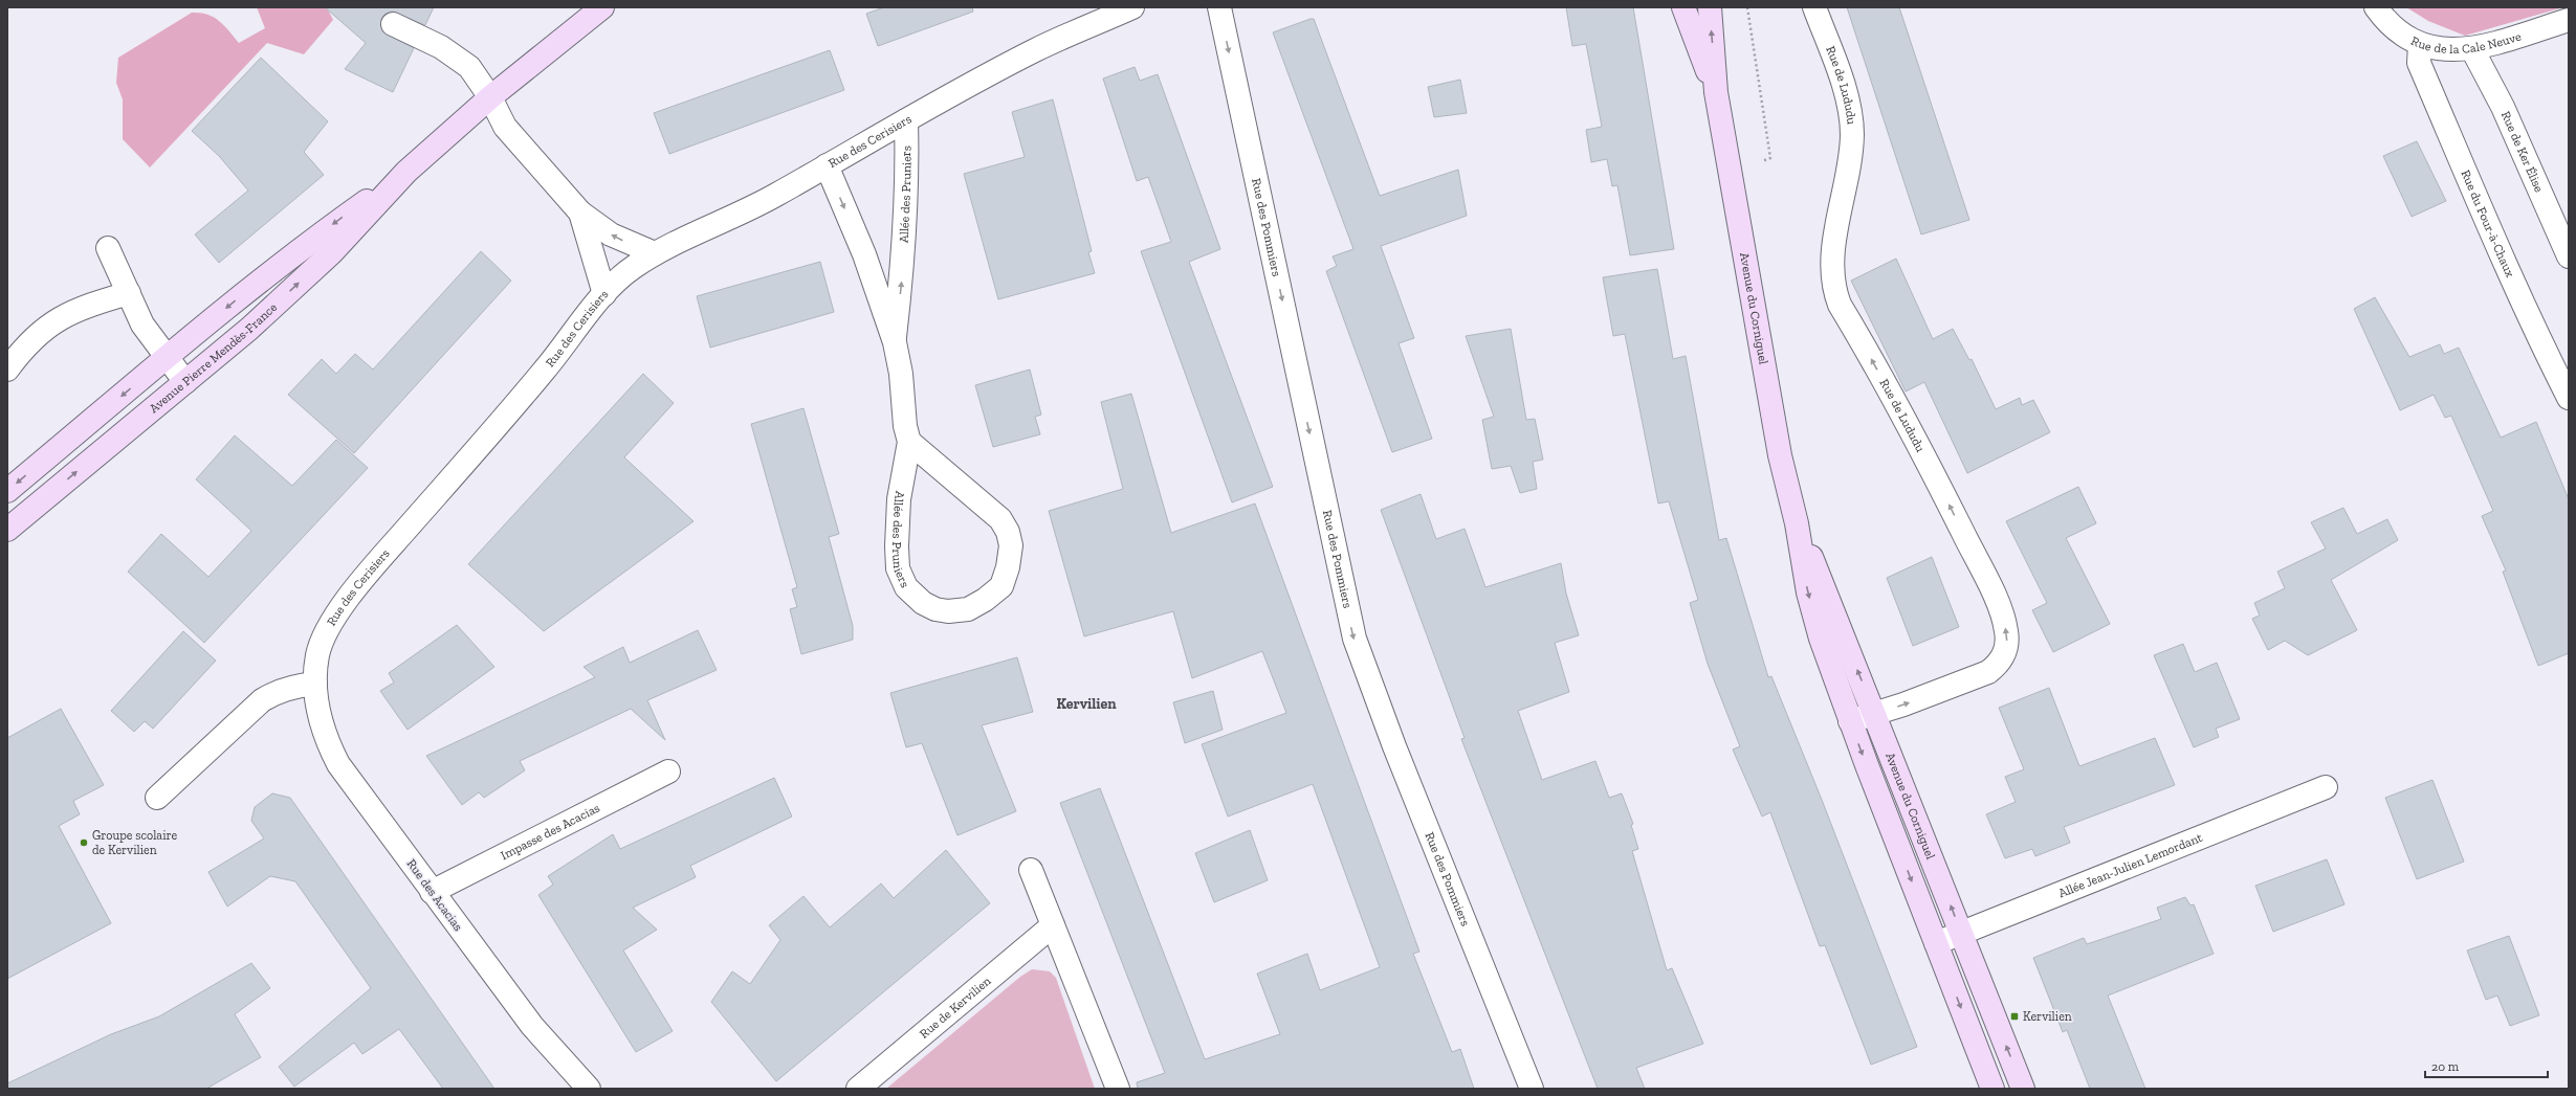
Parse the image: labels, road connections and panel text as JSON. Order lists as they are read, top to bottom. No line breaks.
{"streets":{"street":["Rue de la Cale Neuve","Rue de Lududu","Rue des Cerisiers","Rue de Ker Élise","Allée des Pruniers","Rue du Four-à-Chaux","Rue des Pommiers","Avenue du Corniguel","Avenue Pierre Mendès-France","Impasse des Acacias","Allée Jean-Julien Lemordant","Rue des Acacias","Rue de Kervilien"]},"crossings":[["Rue de la Cale Neuve","Rue de Ker Élise"],["Rue de la Cale Neuve","Rue du Four-à-Chaux"],["Rue de Lududu","Avenue du Corniguel"],["Rue des Cerisiers","Allée des Pruniers"],["Rue des Cerisiers","Rue des Acacias"],["Avenue du Corniguel","Allée Jean-Julien Lemordant"],["Impasse des Acacias","Rue des Acacias"]],"one_way":["Rue de Lududu","Rue des Pommiers"],"districts":["Kervilien"],"places":{"other":["Groupe scolaire de Kervilien"],"transit":["Kervilien"]},"scale_bar":"20 m"}
